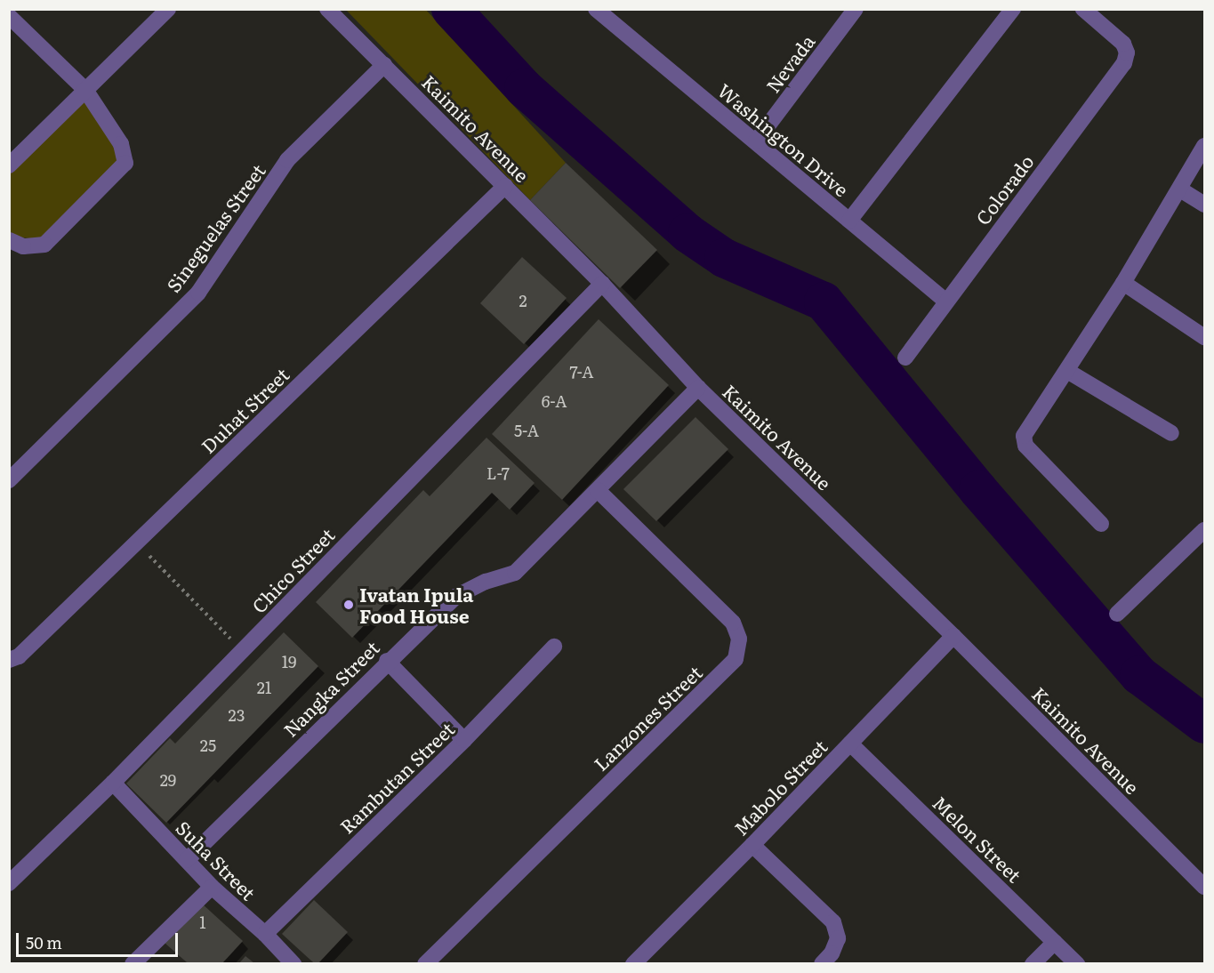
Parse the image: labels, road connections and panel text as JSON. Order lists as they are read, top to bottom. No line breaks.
{"streets":{"street":["Nevada","Kaimito Avenue","Washington Drive","Colorado","Sineguelas Street","Duhat Street","Chico Street","Nangka Street","Lanzones Street","Rambutan Street","Mabolo Street","Melon Street","Suha Street"]},"crossings":[["Nevada","Washington Drive"],["Kaimito Avenue","Sineguelas Street"],["Kaimito Avenue","Duhat Street"],["Kaimito Avenue","Chico Street"],["Kaimito Avenue","Nangka Street"],["Kaimito Avenue","Mabolo Street"],["Washington Drive","Colorado"],["Chico Street","Suha Street"],["Nangka Street","Lanzones Street"],["Nangka Street","Suha Street"],["Rambutan Street","Suha Street"],["Mabolo Street","Melon Street"]],"places":["Ivatan Ipula Food House"],"house_numbers":["2","7-A","6-A","5-A","L-7","19","21","23","25","29","1"],"scale_bar":"50 m"}
